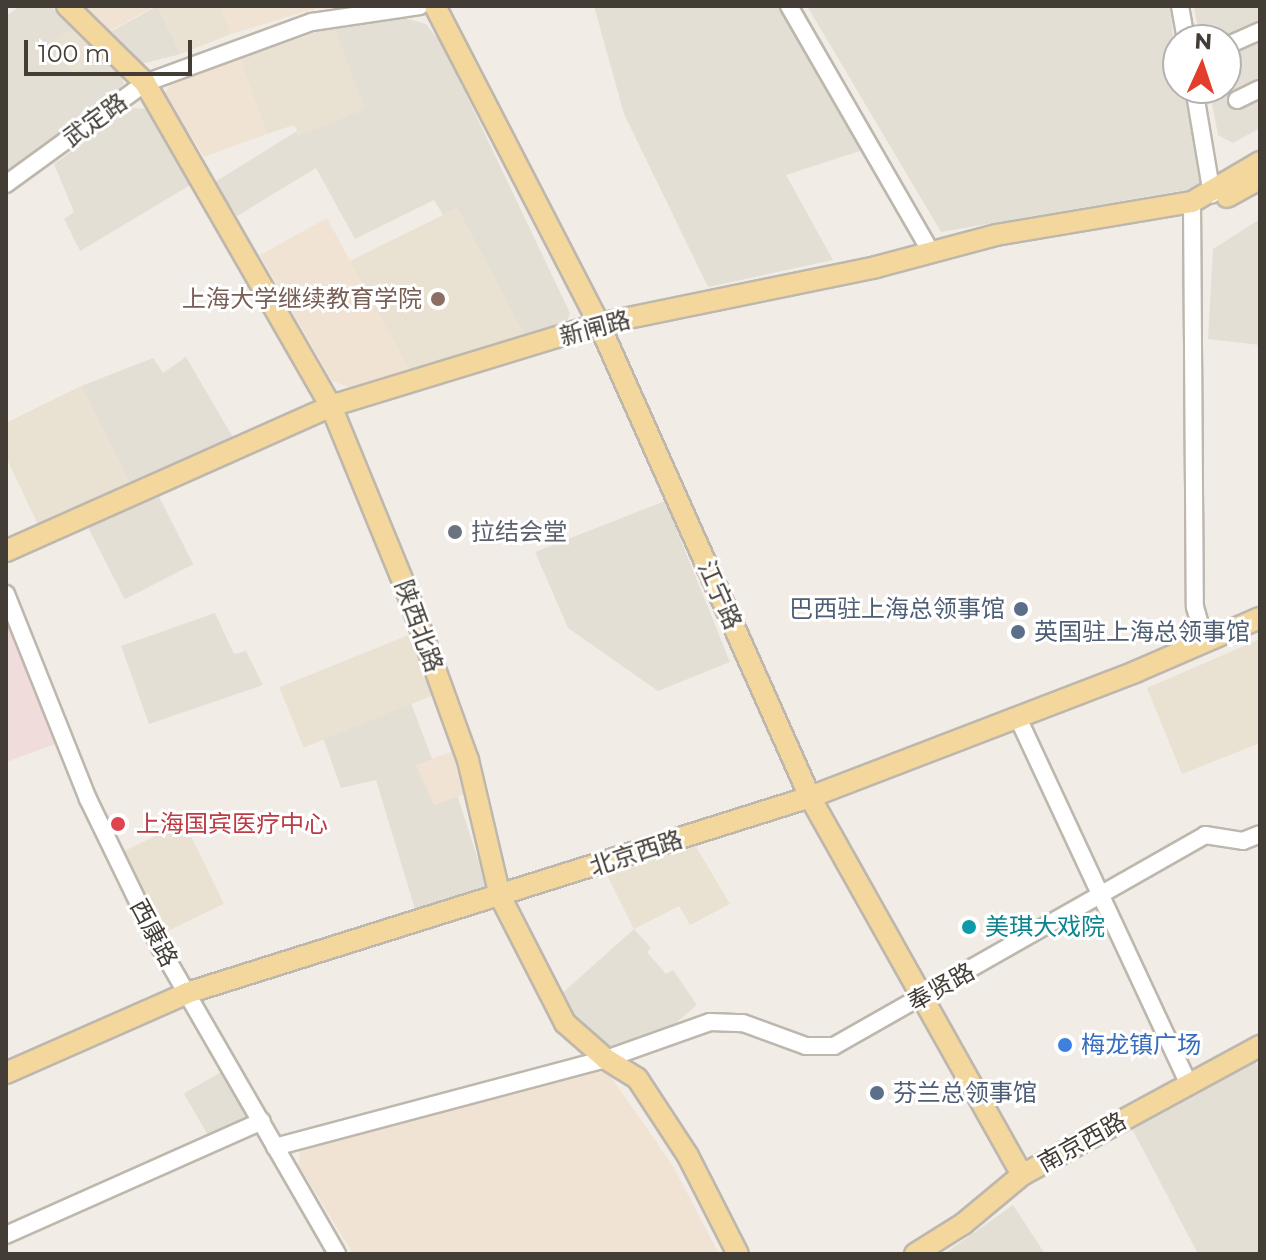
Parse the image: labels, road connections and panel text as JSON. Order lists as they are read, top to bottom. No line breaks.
{"streets":{"main road":["新闸路","江宁路","陕西北路","北京西路","南京西路"],"street":["武定路","西康路","奉贤路"]},"crossings":[["武定路","陕西北路"],["新闸路","江宁路"],["新闸路","陕西北路"],["江宁路","北京西路"],["江宁路","奉贤路"],["江宁路","南京西路"],["陕西北路","北京西路"],["陕西北路","奉贤路"],["北京西路","西康路"],["西康路","奉贤路"]],"places":["上海大学继续教育学院","拉结会堂","巴西驻上海总领事馆","英国驻上海总领事馆","上海国宾医疗中心","美琪大戏院","梅龙镇广场","芬兰总领事馆"],"scale_bar":"100 m","north":"top"}
